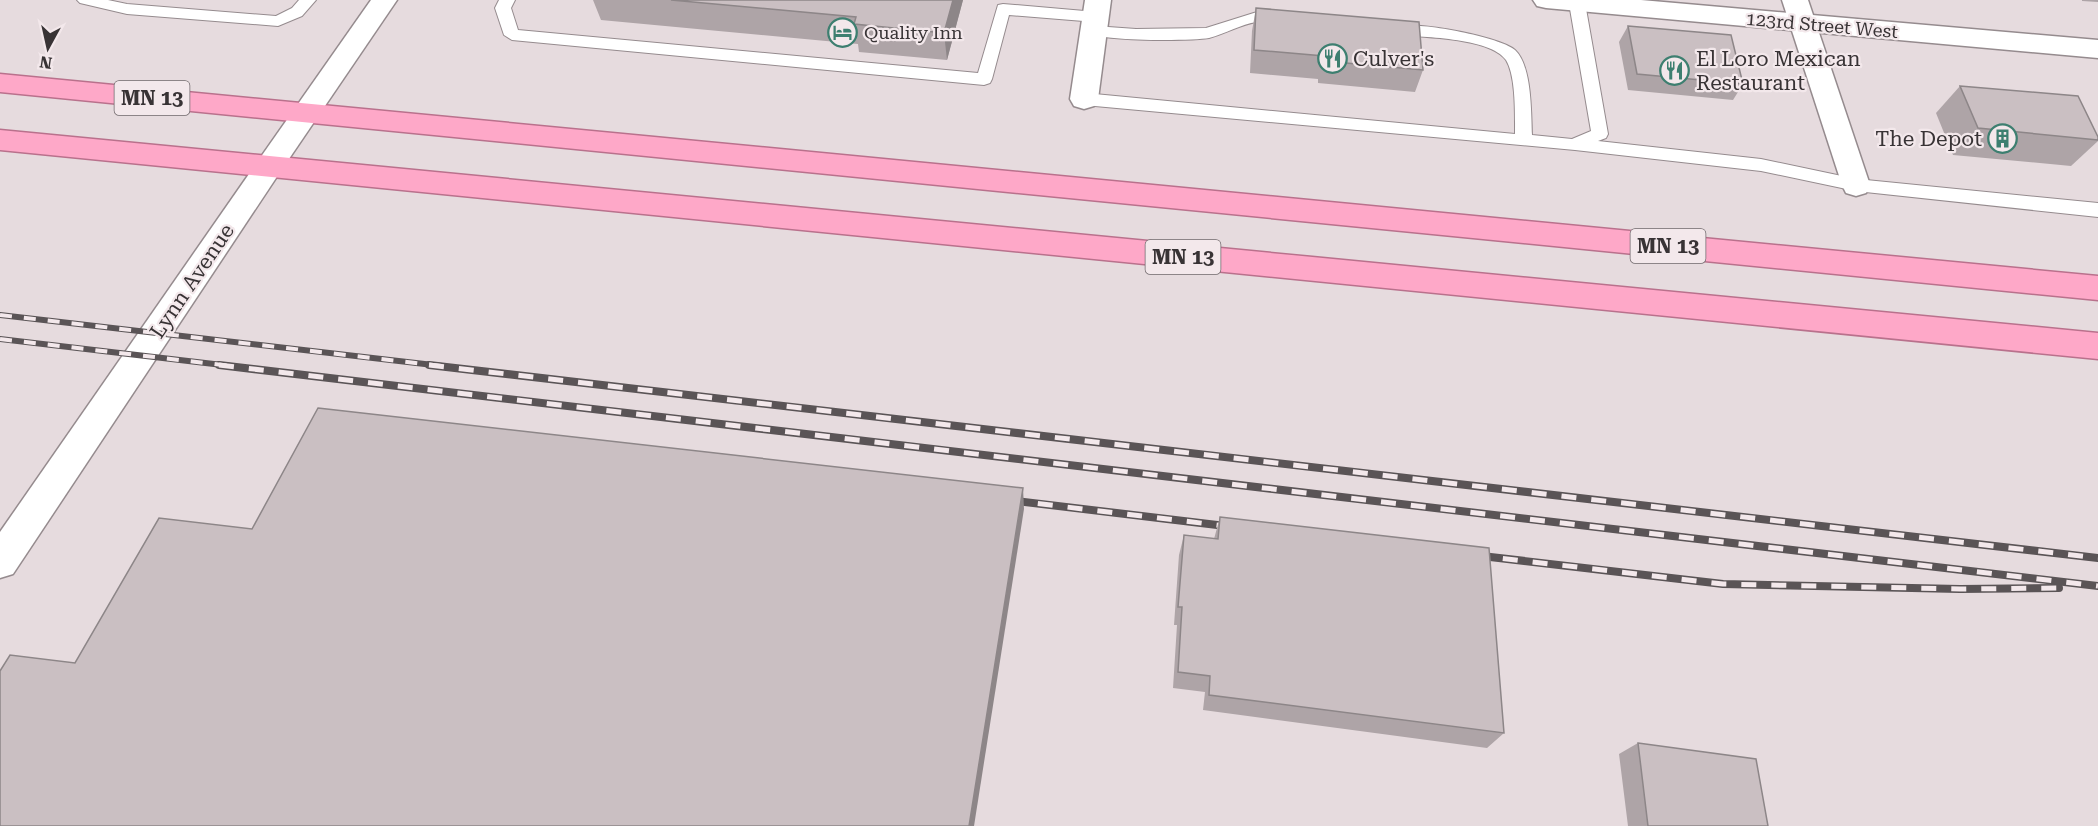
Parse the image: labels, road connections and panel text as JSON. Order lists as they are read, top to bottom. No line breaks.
{"streets":{"highway":["MN 13"],"street":["123rd Street West","Lynn Avenue"]},"crossings":[["MN 13","Lynn Avenue"]],"places":{"hotel":["Quality Inn"],"restaurant":["Culver's","El Loro Mexican Restaurant"],"building":["The Depot"]},"north":"bottom"}
